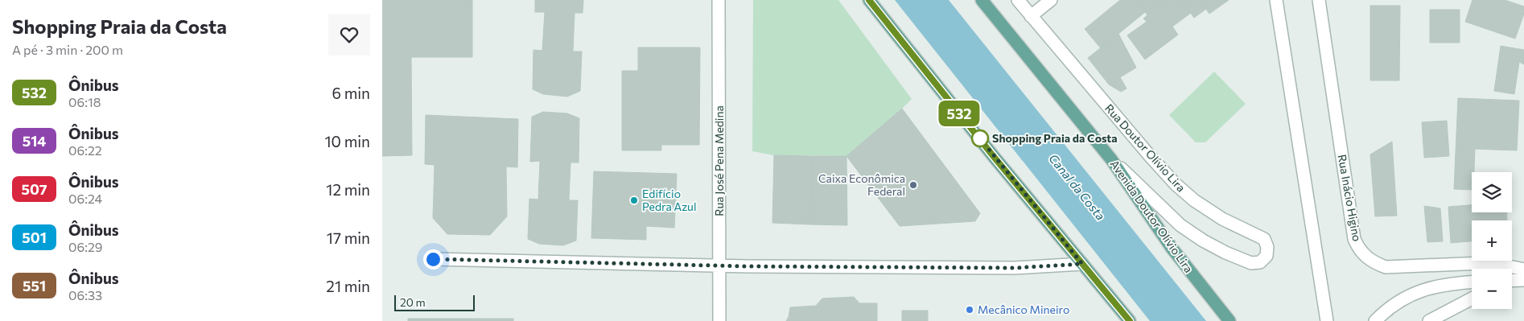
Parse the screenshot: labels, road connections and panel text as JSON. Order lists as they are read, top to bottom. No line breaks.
{"streets":{"main road":["Avenida Doutor Olívio Lira"],"street":["Rua Doutor Olívio Lira","Rua José Pena Medina","Rua Inácio Higino"]},"crossings":[["Rua Doutor Olívio Lira","Avenida Doutor Olívio Lira"]],"water":["Canal da Costa"],"places":["Shopping Praia da Costa","Caixa Econômica Federal","Edifício Pedra Azul","Mecânico Mineiro"],"lines":["bus line 532"],"scale_bar":"20 m","page":{"heading":["Shopping Praia da Costa","A pé · 3 min · 200 m"],"on_map":"532","list":[{"mark":"532","name":"Ônibus","note":"06:18","value":"6 min"},{"mark":"514","name":"Ônibus","note":"06:22","value":"10 min"},{"mark":"507","name":"Ônibus","note":"06:24","value":"12 min"},{"mark":"501","name":"Ônibus","note":"06:29","value":"17 min"},{"mark":"551","name":"Ônibus","note":"06:33","value":"21 min"}],"map_buttons":["+","−"],"scale":"20 m"}}
